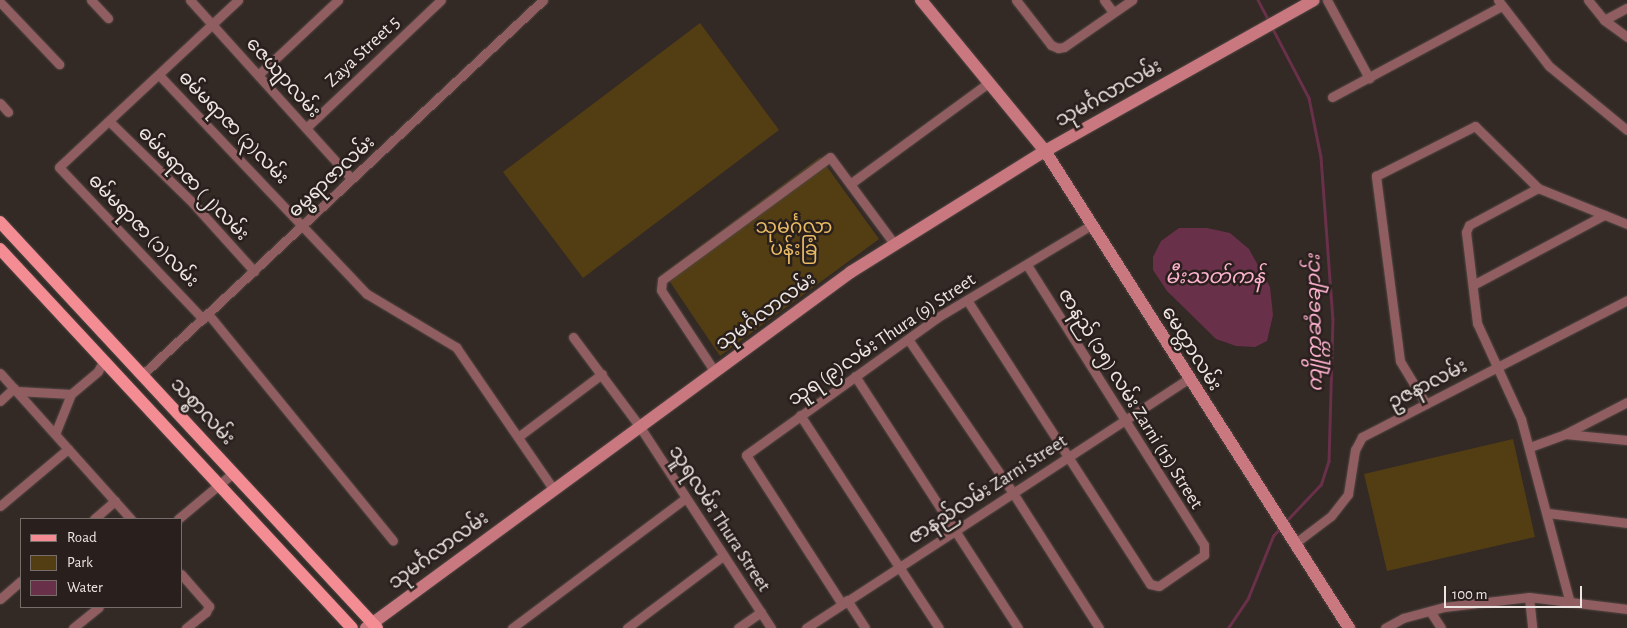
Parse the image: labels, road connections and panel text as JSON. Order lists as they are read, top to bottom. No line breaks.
{"streets":{"main road":["သုမင်္ဂလာလမ်း","မေတ္တာလမ်း","သစ္စာလမ်း"],"street":["Zaya Street 5","ဇေယျာလမ်း","ဓမ်မရာဇာ (၃)လမ်း","ဓမ္မရာဇာလမ်း","ဓမ်မရာဇာ (၂)လမ်း","ဓမ်မရာဇာ (၁)လမ်း","သူရ (၉)လမ်း Thura (9) Street","ဥဇနာလမ်း","ဇာနည် (၁၅) လမ်း Zarni (15) Street","ဇာနည်လမ်း Zarni Street","သူရလမ်း Thura Street"]},"crossings":[["Zaya Street 5","ဇေယျာလမ်း"],["ဇေယျာလမ်း","ဓမ္မရာဇာလမ်း"],["သုမင်္ဂလာလမ်း","ဓမ်မရာဇာ (၃)လမ်း"],["သုမင်္ဂလာလမ်း","မေတ္တာလမ်း"],["သုမင်္ဂလာလမ်း","သစ္စာလမ်း"],["သုမင်္ဂလာလမ်း","သူရလမ်း Thura Street"],["ဓမ်မရာဇာ (၃)လမ်း","ဓမ္မရာဇာလမ်း"],["ဓမ္မရာဇာလမ်း","ဓမ်မရာဇာ (၂)လမ်း"],["ဓမ္မရာဇာလမ်း","ဓမ်မရာဇာ (၁)လမ်း"],["ဓမ္မရာဇာလမ်း","သစ္စာလမ်း"],["ဓမ်မရာဇာ (၂)လမ်း","ဓမ်မရာဇာ (၁)လမ်း"],["သူရ (၉)လမ်း Thura (9) Street","မေတ္တာလမ်း"],["သူရ (၉)လမ်း Thura (9) Street","ဇာနည် (၁၅) လမ်း Zarni (15) Street"],["သူရ (၉)လမ်း Thura (9) Street","ဇာနည်လမ်း Zarni Street"],["မေတ္တာလမ်း","ဥဇနာလမ်း"],["မေတ္တာလမ်း","ဇာနည်လမ်း Zarni Street"],["ဇာနည် (၁၅) လမ်း Zarni (15) Street","ဇာနည်လမ်း Zarni Street"]],"water":["မီးသတ်ကန်","ကျိုက္ကဆံချောင်း"],"parks":["သုမင်္ဂလာ ပန်းခြံ"],"legend":["Road","Park","Water"],"scale_bar":"100 m"}
